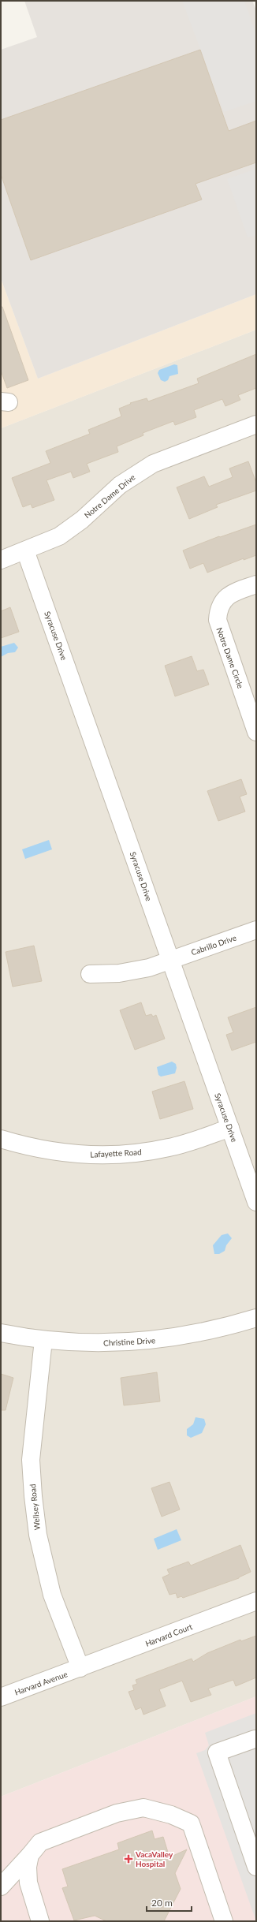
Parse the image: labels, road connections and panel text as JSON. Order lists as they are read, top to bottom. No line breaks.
{"streets":{"street":["Notre Dame Drive","Syracuse Drive","Notre Dame Circle","Cabrillo Drive","Lafayette Road","Christine Drive","Wellsey Road","Harvard Court","Harvard Avenue"]},"crossings":[["Notre Dame Drive","Syracuse Drive"],["Syracuse Drive","Cabrillo Drive"],["Syracuse Drive","Lafayette Road"],["Christine Drive","Wellsey Road"],["Wellsey Road","Harvard Court"],["Wellsey Road","Harvard Avenue"],["Harvard Court","Harvard Avenue"]],"places":{"health":["VacaValley Hospital"]},"scale_bar":"20 m"}
